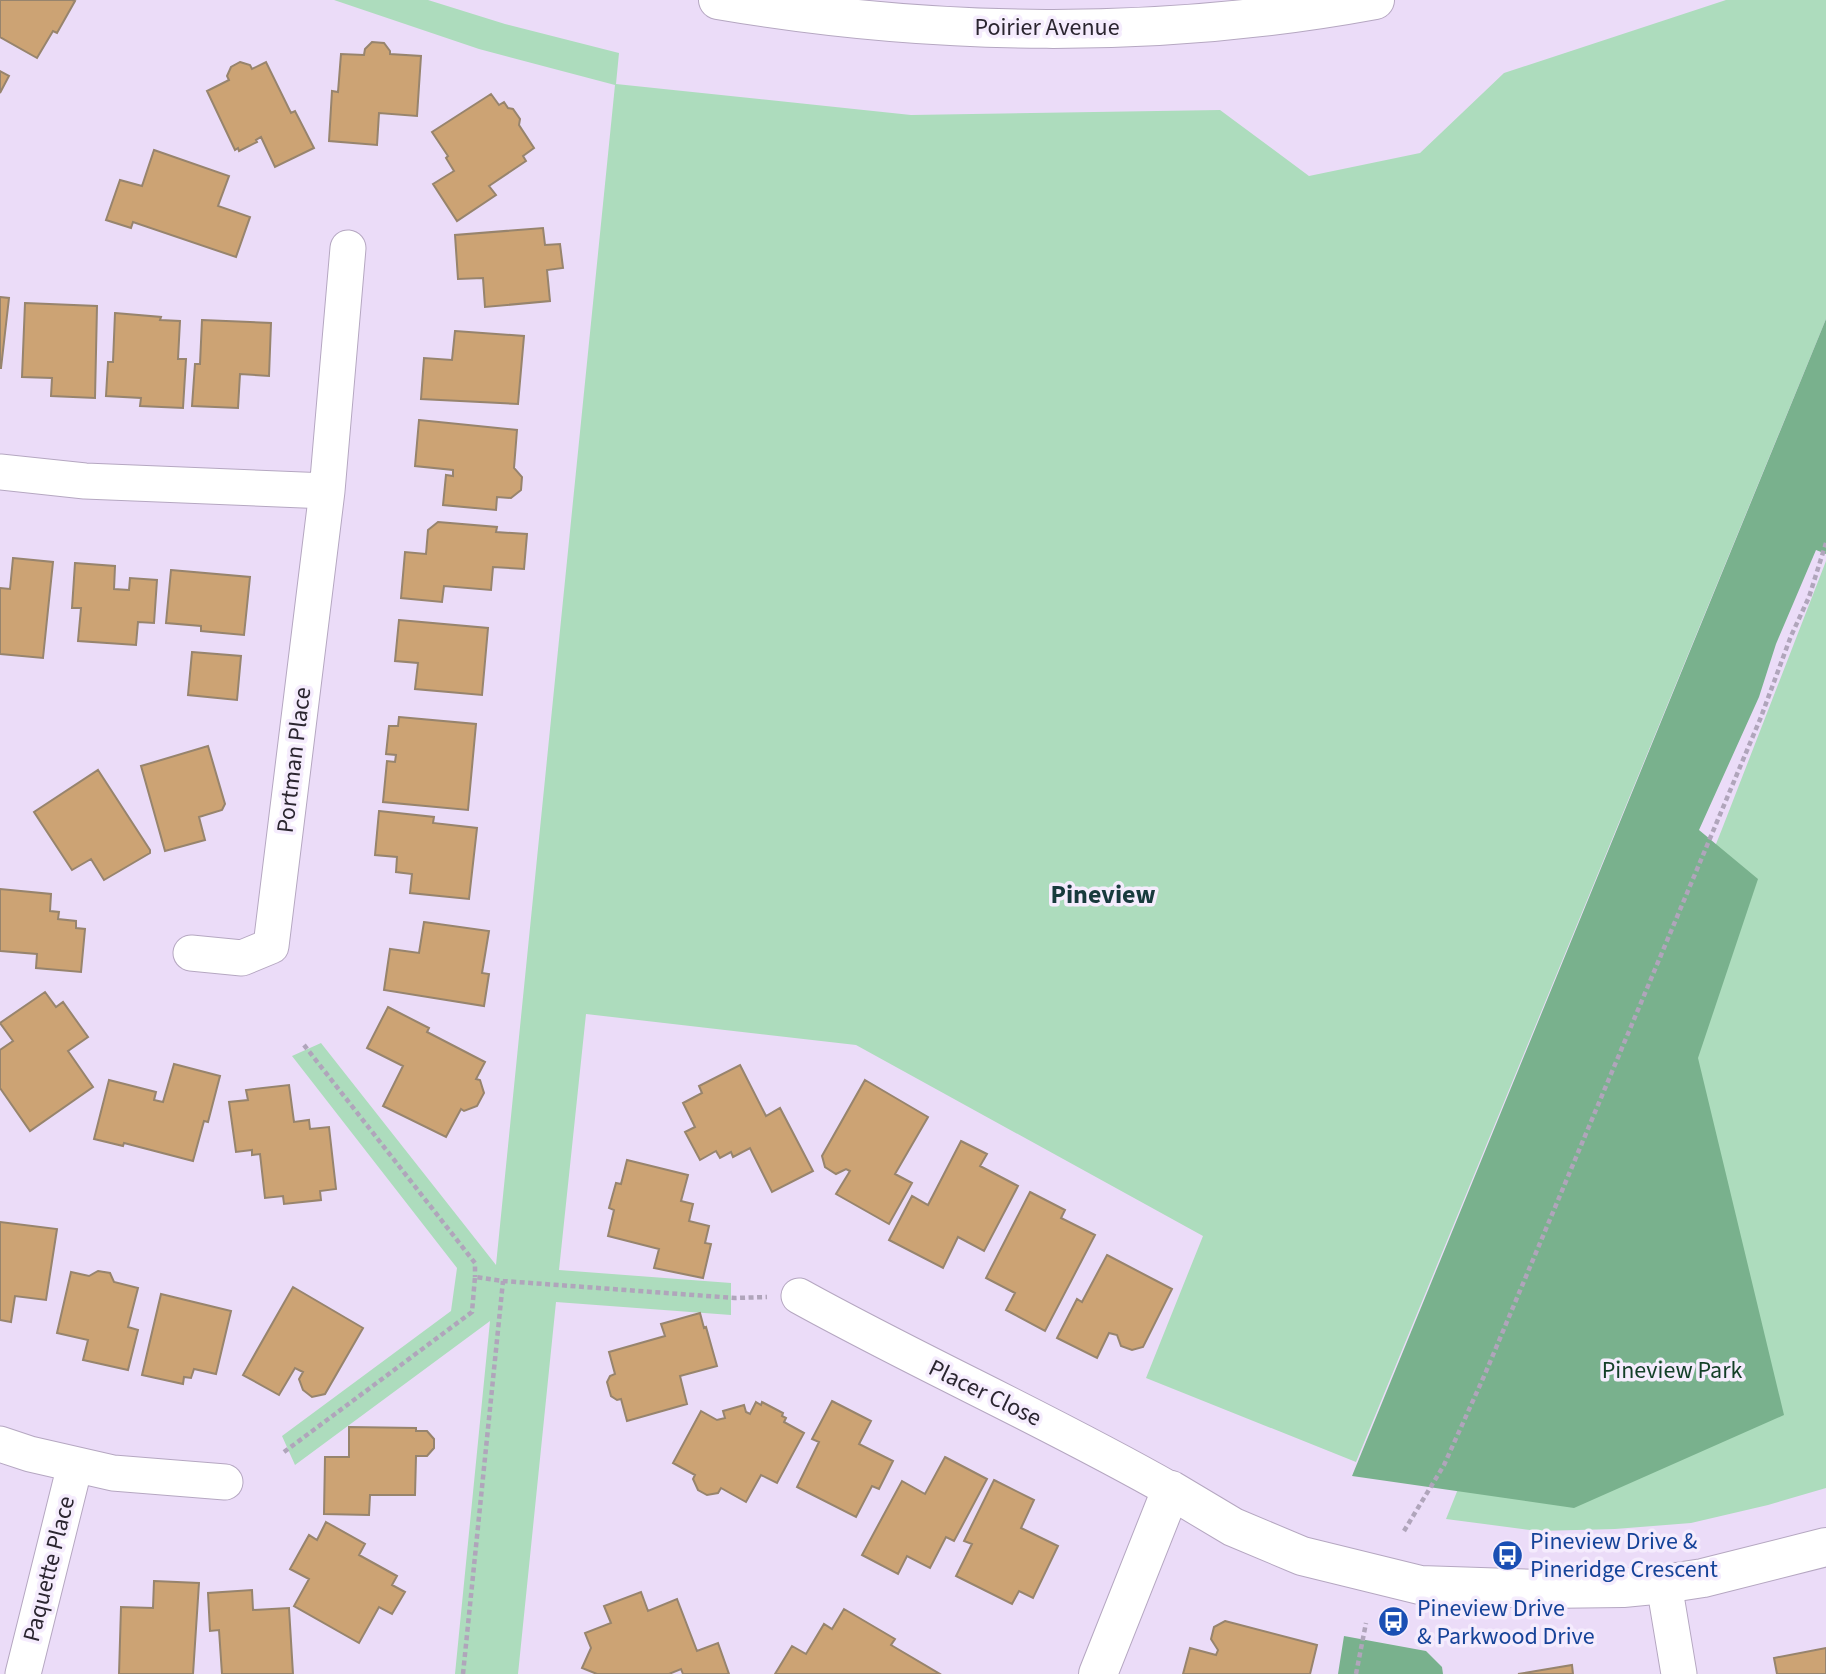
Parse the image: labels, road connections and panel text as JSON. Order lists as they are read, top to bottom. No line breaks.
{"streets":{"street":["Poirier Avenue","Portman Place","Placer Close","Paquette Place"]},"districts":["Pineview"],"parks":["Pineview Park"],"places":{"bus stop":["Pineview Drive & Pineridge Crescent","Pineview Drive & Parkwood Drive"]}}
